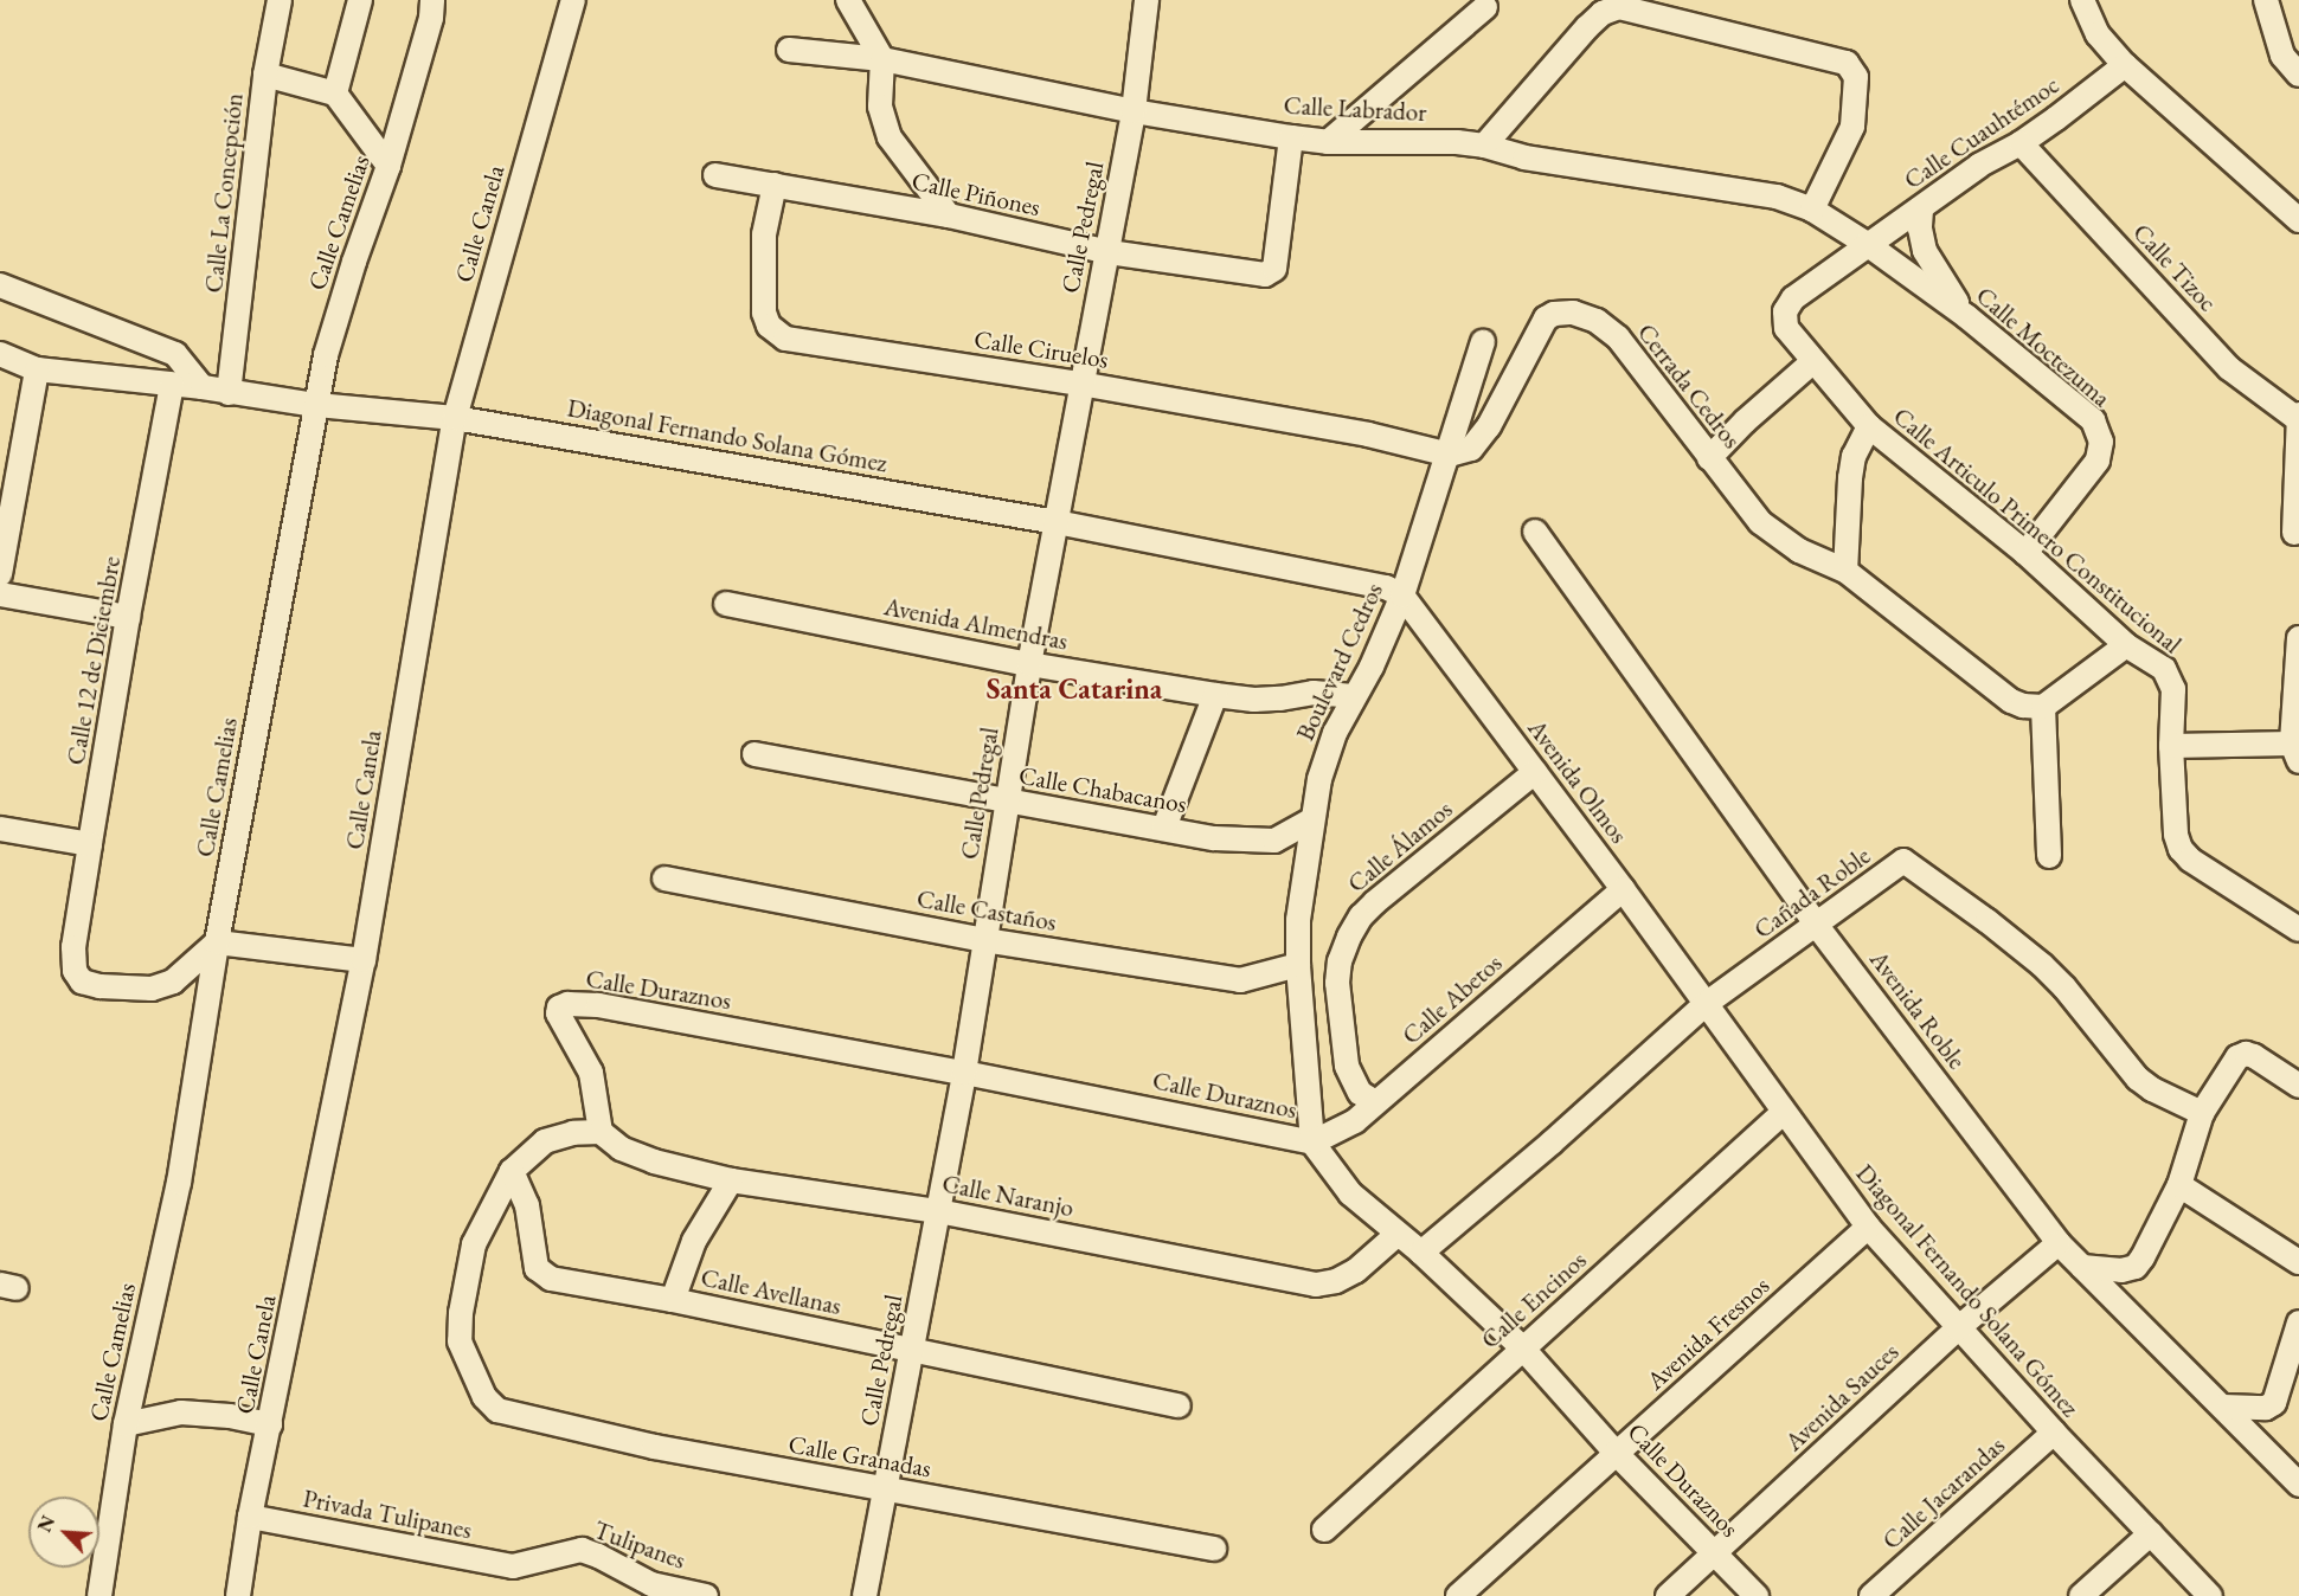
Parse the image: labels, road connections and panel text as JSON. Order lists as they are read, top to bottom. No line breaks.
{"streets":{"street":["Calle Labrador","Calle Cuauhtémoc","Calle La Concepción","Calle Piñones","Calle Camelias","Calle Canela","Calle Pedregal","Calle Tizoc","Calle Moctezuma","Calle Ciruelos","Cerrada Cedros","Diagonal Fernando Solana Gómez","Calle Articulo Primero Constitucional","Avenida Almendras","Calle 12 de Diciembre","Boulevard Cedros","Avenida Olmos","Calle Chabacanos","Calle Álamos","Cañada Roble","Calle Castaños","Calle Duraznos","Calle Abetos","Avenida Roble","Calle Naranjo","Calle Avellanas","Calle Encinos","Avenida Fresnos","Avenida Sauces","Calle Granadas","Calle Jacarandas","Privada Tulipanes","Tulipanes"]},"crossings":[["Calle Labrador","Calle Cuauhtémoc"],["Calle Labrador","Calle Piñones"],["Calle Labrador","Calle Pedregal"],["Calle Labrador","Calle Moctezuma"],["Calle Cuauhtémoc","Calle Tizoc"],["Calle Cuauhtémoc","Calle Moctezuma"],["Calle Cuauhtémoc","Calle Articulo Primero Constitucional"],["Calle La Concepción","Diagonal Fernando Solana Gómez"],["Calle Piñones","Calle Pedregal"],["Calle Piñones","Calle Ciruelos"],["Calle Camelias","Diagonal Fernando Solana Gómez"],["Calle Camelias","Calle 12 de Diciembre"],["Calle Canela","Diagonal Fernando Solana Gómez"],["Calle Canela","Privada Tulipanes"],["Calle Pedregal","Calle Ciruelos"],["Calle Pedregal","Diagonal Fernando Solana Gómez"],["Calle Pedregal","Avenida Almendras"],["Calle Pedregal","Calle Chabacanos"],["Calle Pedregal","Calle Castaños"],["Calle Pedregal","Calle Duraznos"],["Calle Pedregal","Calle Naranjo"],["Calle Pedregal","Calle Avellanas"],["Calle Pedregal","Calle Granadas"],["Calle Moctezuma","Calle Articulo Primero Constitucional"],["Calle Ciruelos","Cerrada Cedros"],["Calle Ciruelos","Boulevard Cedros"],["Cerrada Cedros","Boulevard Cedros"],["Diagonal Fernando Solana Gómez","Calle 12 de Diciembre"],["Diagonal Fernando Solana Gómez","Boulevard Cedros"],["Diagonal Fernando Solana Gómez","Avenida Olmos"],["Diagonal Fernando Solana Gómez","Cañada Roble"],["Diagonal Fernando Solana Gómez","Calle Encinos"],["Diagonal Fernando Solana Gómez","Avenida Fresnos"],["Diagonal Fernando Solana Gómez","Avenida Sauces"],["Diagonal Fernando Solana Gómez","Calle Jacarandas"],["Avenida Almendras","Boulevard Cedros"],["Boulevard Cedros","Avenida Olmos"],["Boulevard Cedros","Calle Chabacanos"],["Boulevard Cedros","Calle Castaños"],["Boulevard Cedros","Calle Duraznos"],["Boulevard Cedros","Calle Abetos"],["Avenida Olmos","Calle Álamos"],["Avenida Olmos","Cañada Roble"],["Avenida Olmos","Calle Abetos"],["Calle Álamos","Calle Abetos"],["Cañada Roble","Calle Duraznos"],["Cañada Roble","Avenida Roble"],["Calle Duraznos","Calle Abetos"],["Calle Duraznos","Calle Naranjo"],["Calle Duraznos","Calle Encinos"],["Calle Duraznos","Avenida Fresnos"],["Calle Duraznos","Avenida Sauces"],["Avenida Roble","Avenida Sauces"],["Calle Avellanas","Calle Granadas"],["Privada Tulipanes","Tulipanes"]],"districts":["Santa Catarina"],"north":"top left"}
